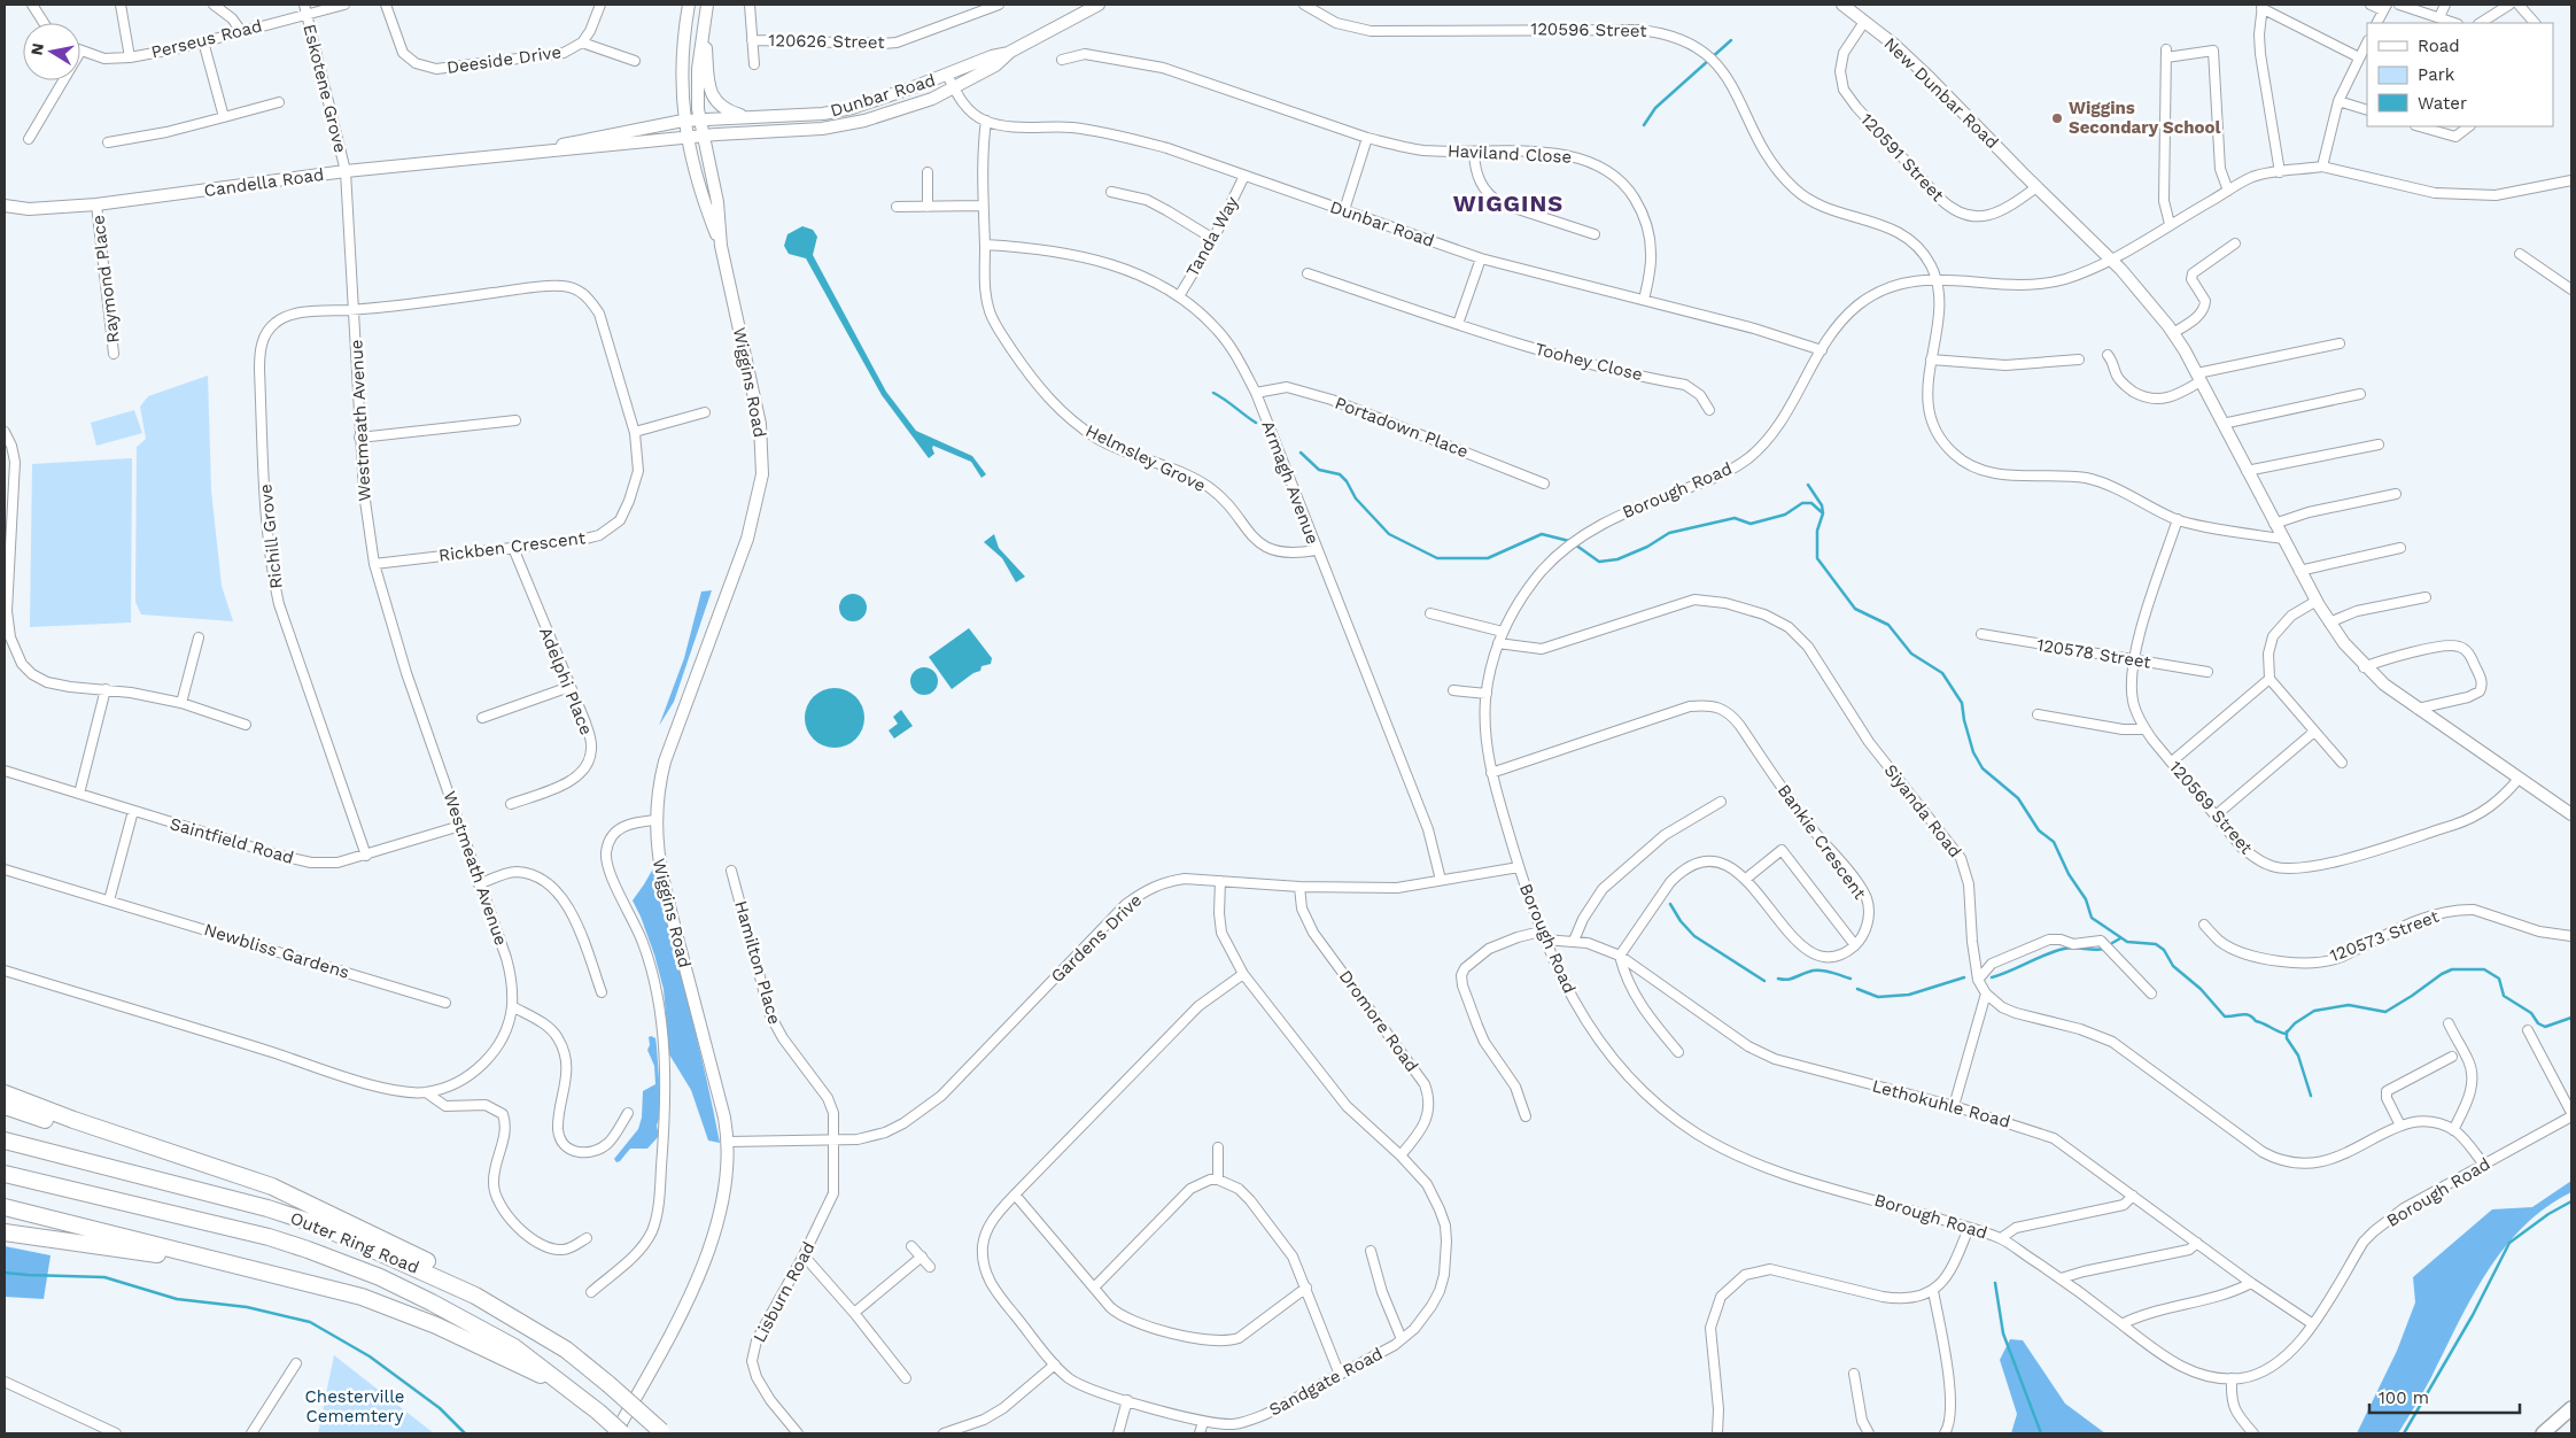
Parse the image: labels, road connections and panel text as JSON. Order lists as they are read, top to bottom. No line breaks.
{"streets":{"highway":["Outer Ring Road"],"street":["120596 Street","Perseus Road","120626 Street","Deeside Drive","Eskotene Grove","New Dunbar Road","Dunbar Road","Haviland Close","120591 Street","Candella Road","Tanda Way","Raymond Place","Toohey Close","Wiggins Road","Westmeath Avenue","Portadown Place","Helmsley Grove","Armagh Avenue","Borough Road","Richill Grove","Rickben Crescent","120578 Street","Adelphi Place","120569 Street","Siyanda Road","Saintfield Road","Bankie Crescent","120573 Street","Gardens Drive","Newbliss Gardens","Hamilton Place","Dromore Road","Lethokuhle Road","Lisburn Road","Sandgate Road"]},"crossings":[["120596 Street","Borough Road"],["Perseus Road","Eskotene Grove"],["Eskotene Grove","Candella Road"],["Eskotene Grove","Westmeath Avenue"],["New Dunbar Road","120591 Street"],["New Dunbar Road","Borough Road"],["New Dunbar Road","120569 Street"],["Dunbar Road","Haviland Close"],["Dunbar Road","Candella Road"],["Dunbar Road","Tanda Way"],["Dunbar Road","Wiggins Road"],["Dunbar Road","Helmsley Grove"],["Dunbar Road","Borough Road"],["Candella Road","Raymond Place"],["Candella Road","Wiggins Road"],["Candella Road","Westmeath Avenue"],["Tanda Way","Armagh Avenue"],["Wiggins Road","Gardens Drive"],["Westmeath Avenue","Richill Grove"],["Westmeath Avenue","Rickben Crescent"],["Westmeath Avenue","Saintfield Road"],["Portadown Place","Armagh Avenue"],["Helmsley Grove","Armagh Avenue"],["Armagh Avenue","Gardens Drive"],["Borough Road","Siyanda Road"],["Borough Road","Bankie Crescent"],["Borough Road","Gardens Drive"],["Borough Road","Lethokuhle Road"],["Richill Grove","Rickben Crescent"],["Richill Grove","Saintfield Road"],["Rickben Crescent","Adelphi Place"],["120578 Street","120569 Street"],["Gardens Drive","Hamilton Place"],["Gardens Drive","Dromore Road"],["Gardens Drive","Lisburn Road"],["Gardens Drive","Sandgate Road"],["Hamilton Place","Lisburn Road"],["Dromore Road","Sandgate Road"]],"districts":["WIGGINS"],"parks":["Chesterville Cememtery"],"places":["Wiggins Secondary School"],"legend":["Road","Park","Water"],"scale_bar":"100 m","north":"left"}
